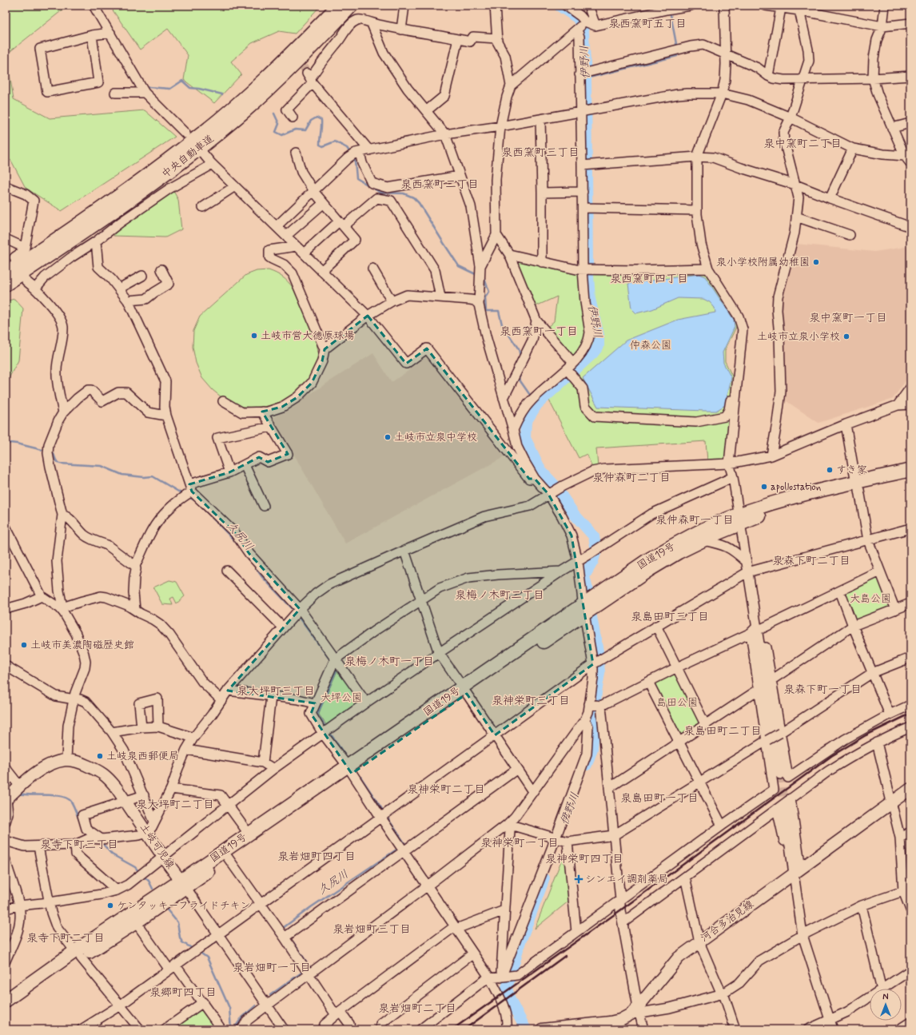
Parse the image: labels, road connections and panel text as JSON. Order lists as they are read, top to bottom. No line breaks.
{"streets":{"highway":["中央自動車道","国道19号"],"main road":["土岐可児線","河合多治見線"]},"crossings":[["国道19号","土岐可児線"]],"districts":["泉西窯町五丁目","泉中窯町二丁目","泉西窯町三丁目","泉西窯町二丁目","泉西窯町四丁目","泉中窯町一丁目","泉西窯町一丁目","泉仲森町二丁目","泉仲森町一丁目","泉森下町二丁目","泉梅ノ木町二丁目","泉島田町三丁目","泉梅ノ木町一丁目","泉森下町一丁目","泉大坪町三丁目","泉神栄町三丁目","泉島田町二丁目","泉神栄町二丁目","泉島田町一丁目","泉大坪町二丁目","泉神栄町一丁目","泉寺下町三丁目","泉岩畑町四丁目","泉神栄町四丁目","泉岩畑町三丁目","泉寺下町二丁目","泉岩畑町一丁目","泉郷町四丁目","泉岩畑町二丁目"],"water":["伊野川","久尻川"],"parks":["仲森公園","大島公園","大坪公園","島田公園"],"places":{"other":["泉小学校附属幼稚園","土岐市営大徳原球場","土岐市立泉小学校","土岐市立泉中学校","すき家","apollostation","土岐市美濃陶磁歴史館","土岐泉西郵便局","ケンタッキーフライドチキン"],"health":["シンエイ調剤薬局"]},"north":"top"}
